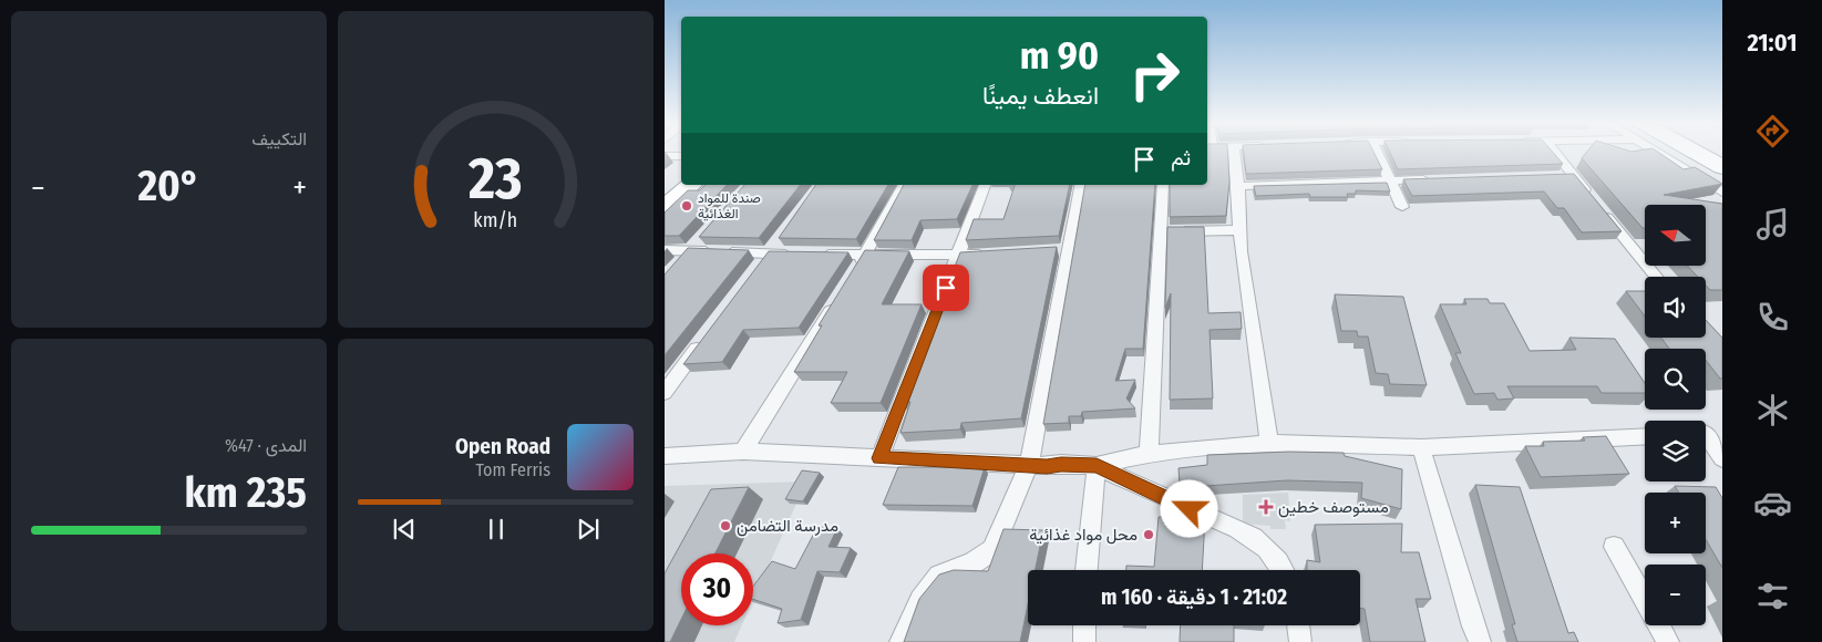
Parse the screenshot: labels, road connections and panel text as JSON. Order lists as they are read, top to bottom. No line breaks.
{"places":{"other":["صندة للمواد الغذائية","مدرسة التضامن","محل مواد غذائية"],"health":["مستوصف خطين"]},"north":"left","page":{"tabs":"21:01","tile":["التكييف",["المدى · 47%","235 km"]],"turn":["90 m","انعطف يمينًا"],"then":"ثم","heat":["−","20°","+"],"map_buttons":["+","−"],"song":["Open Road","Tom Ferris"],"limit":"30","trip":"21:02 · 1 دقيقة · 160 m","gauge":["23","km/h"]}}
